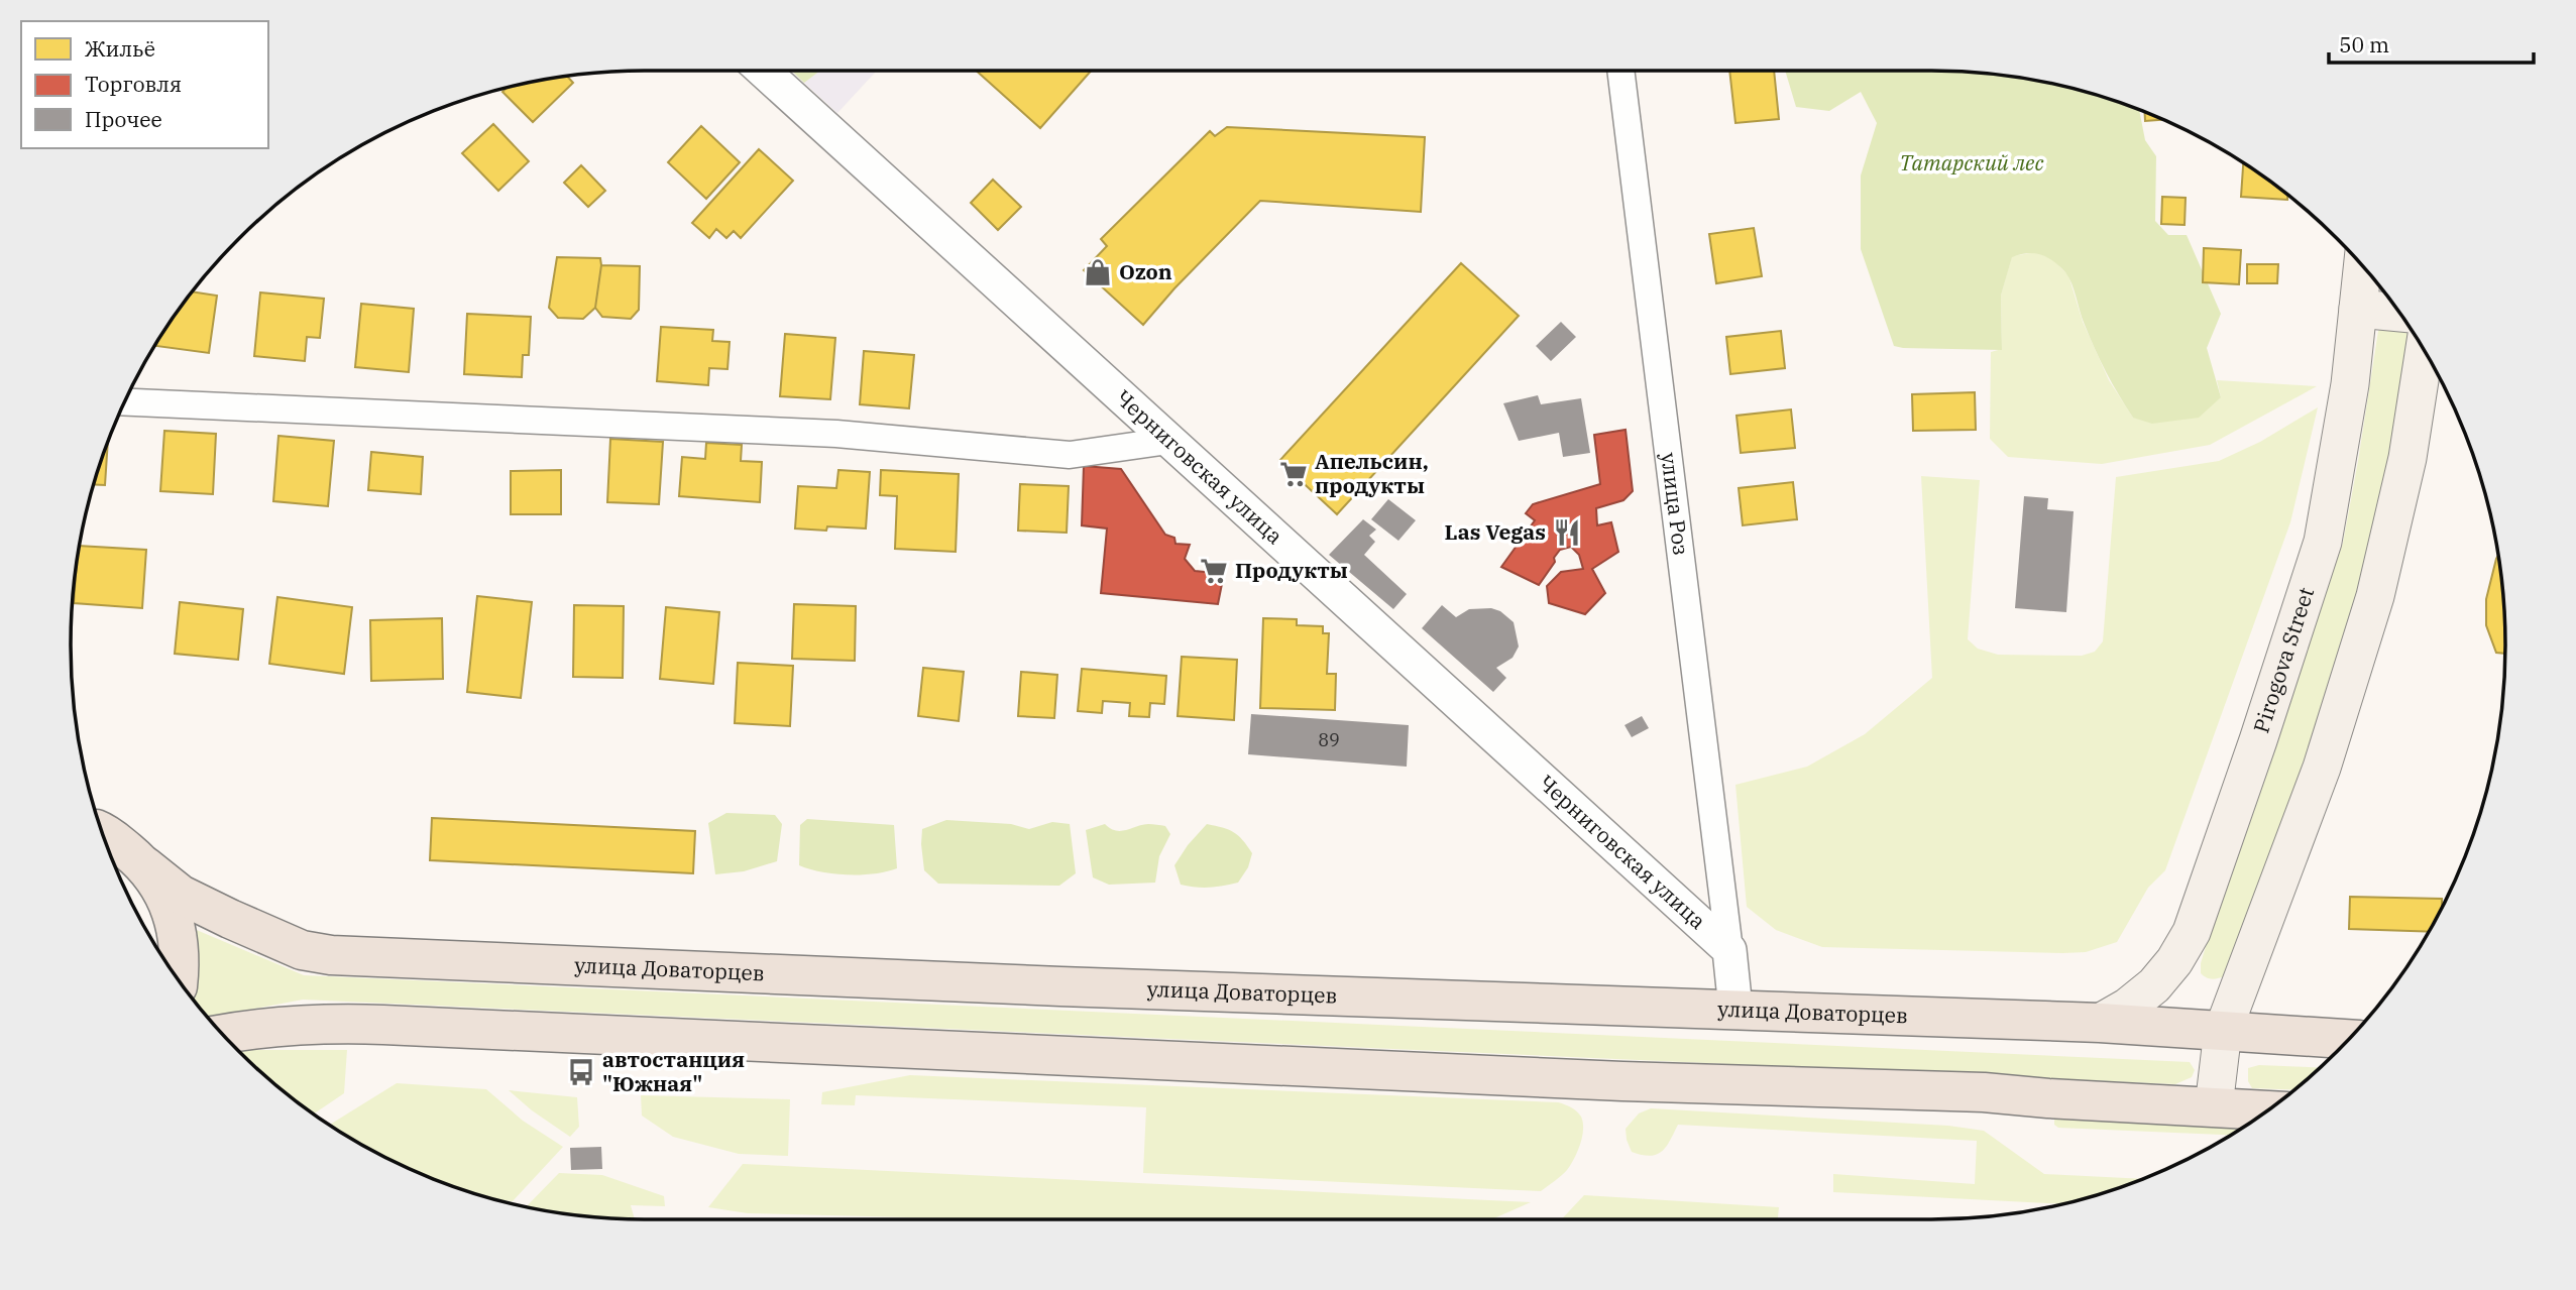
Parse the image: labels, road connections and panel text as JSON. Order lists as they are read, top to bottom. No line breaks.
{"streets":{"main road":["Pirogova Street","улица Доваторцев"],"street":["Черниговская улица","улица Роз"]},"crossings":[["Черниговская улица","улица Роз"],["Pirogova Street","улица Доваторцев"]],"parks":["Татарский лес"],"places":{"shop":["Ozon"],"supermarket":["Апельсин, продукты","Продукты"],"restaurant":["Las Vegas"],"bus stop":["автостанция \"Южная\""]},"house_numbers":["89"],"legend":["Жильё","Торговля","Прочее"],"scale_bar":"50 m"}
